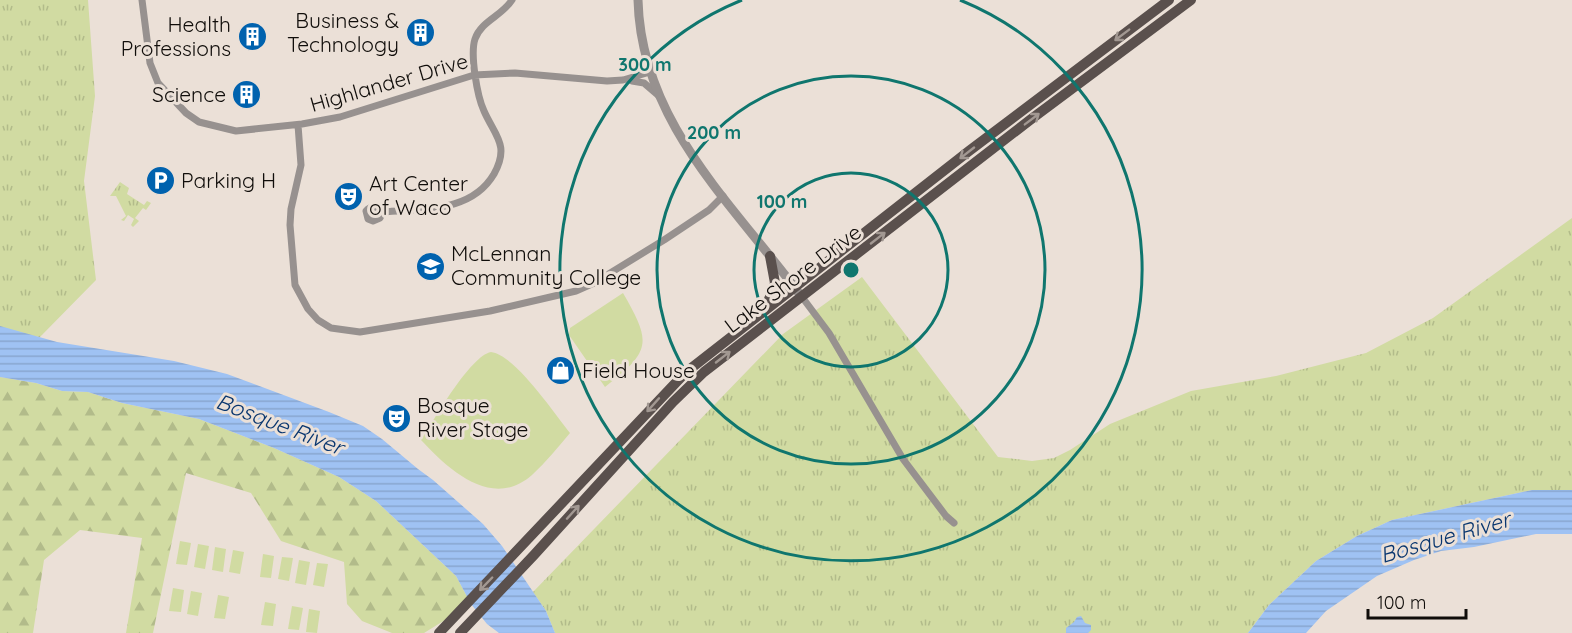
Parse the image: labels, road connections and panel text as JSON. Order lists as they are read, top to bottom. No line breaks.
{"streets":{"main road":["Lake Shore Drive"],"street":["Highlander Drive"]},"water":["Bosque River"],"places":{"building":["Business & Technology","Health Professions","Science"],"parking":["Parking H"],"theatre":["Art Center of Waco","Bosque River Stage"],"school or university":["McLennan Community College"],"shop":["Field House"]},"scale_bar":"100 m","rings":["300 m","200 m","100 m"]}
